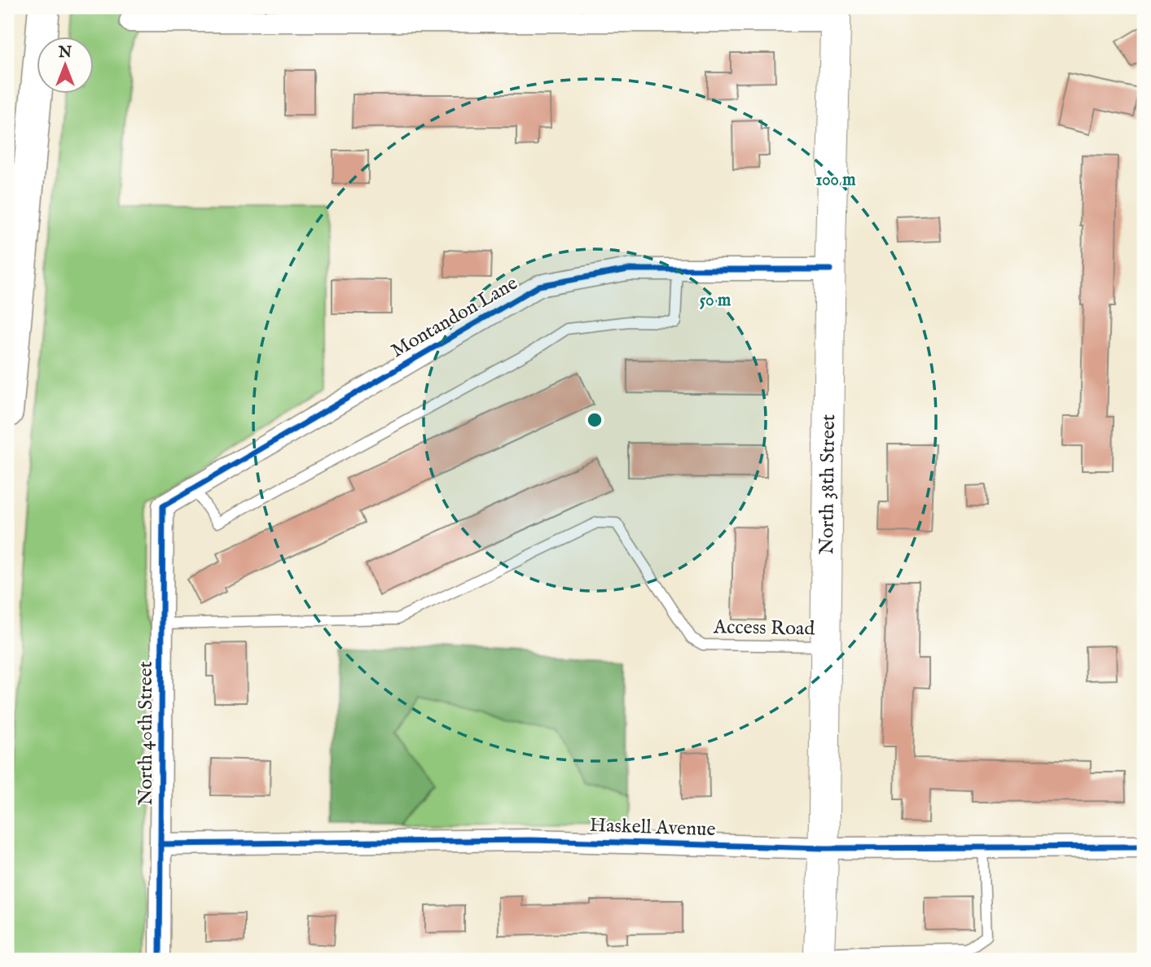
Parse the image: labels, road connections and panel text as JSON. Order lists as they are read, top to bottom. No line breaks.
{"streets":{"street":["Montandon Lane","North 38th Street","North 40th Street","Haskell Avenue"],"lane":["Access Road"]},"crossings":[["Montandon Lane","North 38th Street"],["Montandon Lane","North 40th Street"],["North 38th Street","Access Road"],["North 38th Street","Haskell Avenue"],["Access Road","North 40th Street"],["North 40th Street","Haskell Avenue"]],"north":"top","rings":["100 m","50 m"]}
